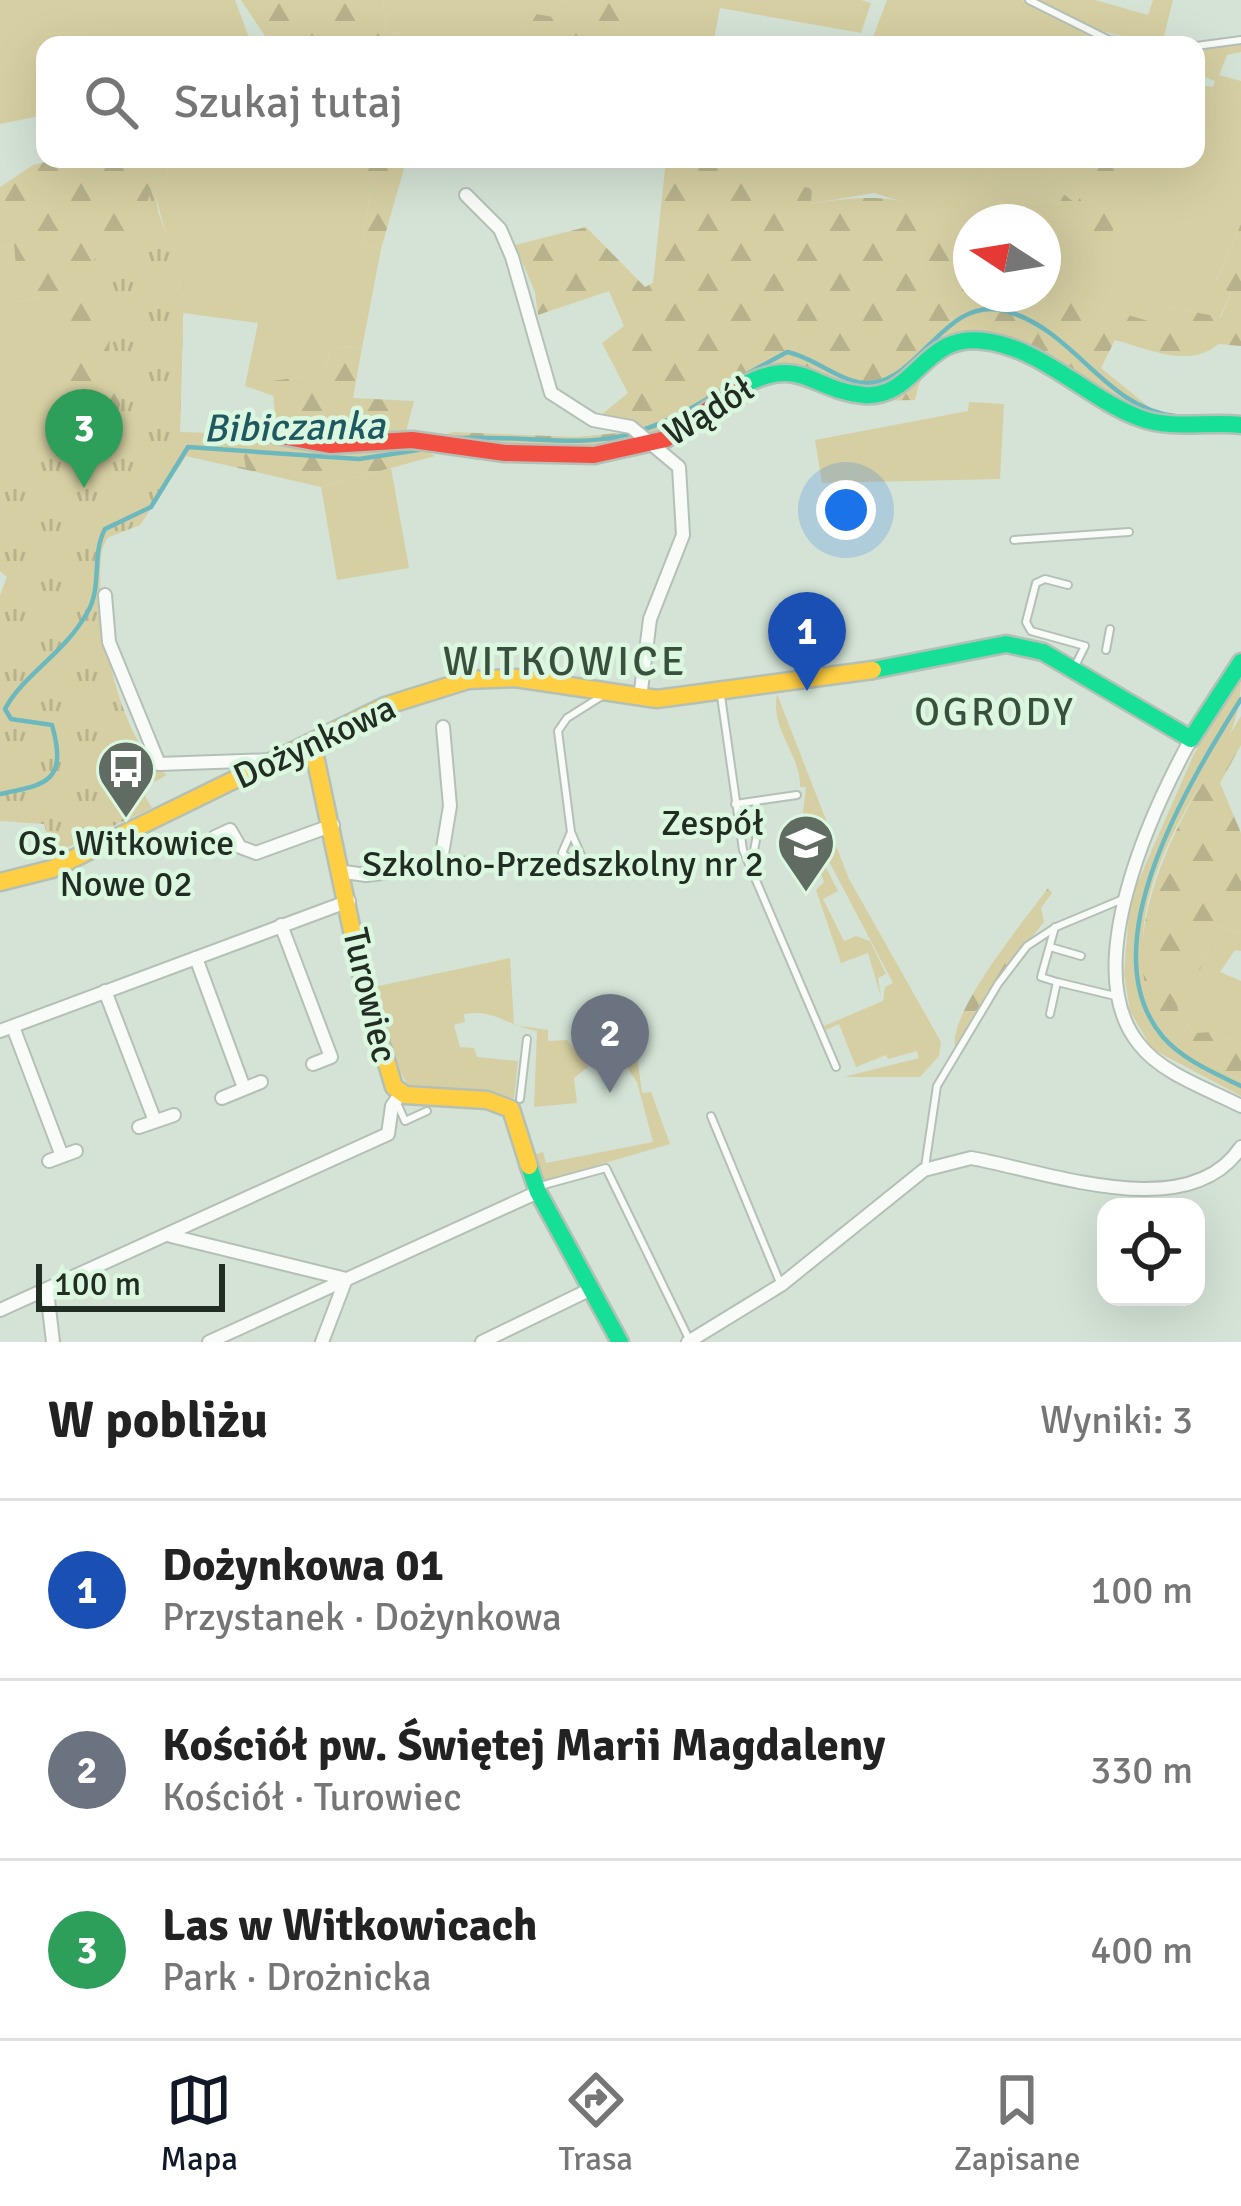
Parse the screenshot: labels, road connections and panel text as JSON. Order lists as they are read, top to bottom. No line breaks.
{"streets":{"street":["Wądół","Dożynkowa","Turowiec"]},"crossings":[["Dożynkowa","Turowiec"]],"districts":["WITKOWICE","OGRODY"],"water":["Bibiczanka"],"places":{"bus stop":["Os. Witkowice Nowe 02"],"school or university":["Zespół Szkolno-Przedszkolny nr 2"]},"scale_bar":"100 m","north":"left","page":{"search":"Szukaj tutaj","pins":["3","1","2"],"scale":"100 m","heading":["W pobliżu","Wyniki: 3"],"list":[{"mark":"1","name":"Dożynkowa 01","note":"Przystanek · Dożynkowa","value":"100 m"},{"mark":"2","name":"Kościół pw. Świętej Marii Magdaleny","note":"Kościół · Turowiec","value":"330 m"},{"mark":"3","name":"Las w Witkowicach","note":"Park · Drożnicka","value":"400 m"}],"nav":["Mapa","Trasa","Zapisane"]}}
